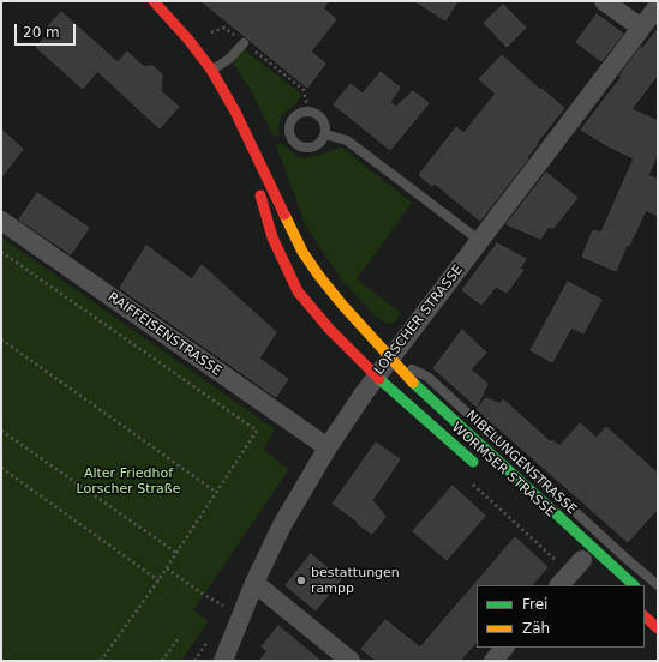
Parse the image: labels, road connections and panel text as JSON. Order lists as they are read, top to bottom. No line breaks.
{"streets":{"street":["LORSCHER STRASSE","RAIFFEISENSTRASSE","NIBELUNGENSTRASSE","WORMSER STRASSE"]},"crossings":[["LORSCHER STRASSE","RAIFFEISENSTRASSE"],["LORSCHER STRASSE","NIBELUNGENSTRASSE"],["LORSCHER STRASSE","WORMSER STRASSE"],["NIBELUNGENSTRASSE","WORMSER STRASSE"]],"parks":["Alter Friedhof Lorscher Straße"],"places":["bestattungen rampp"],"legend":["Frei","Zäh"],"scale_bar":"20 m"}
